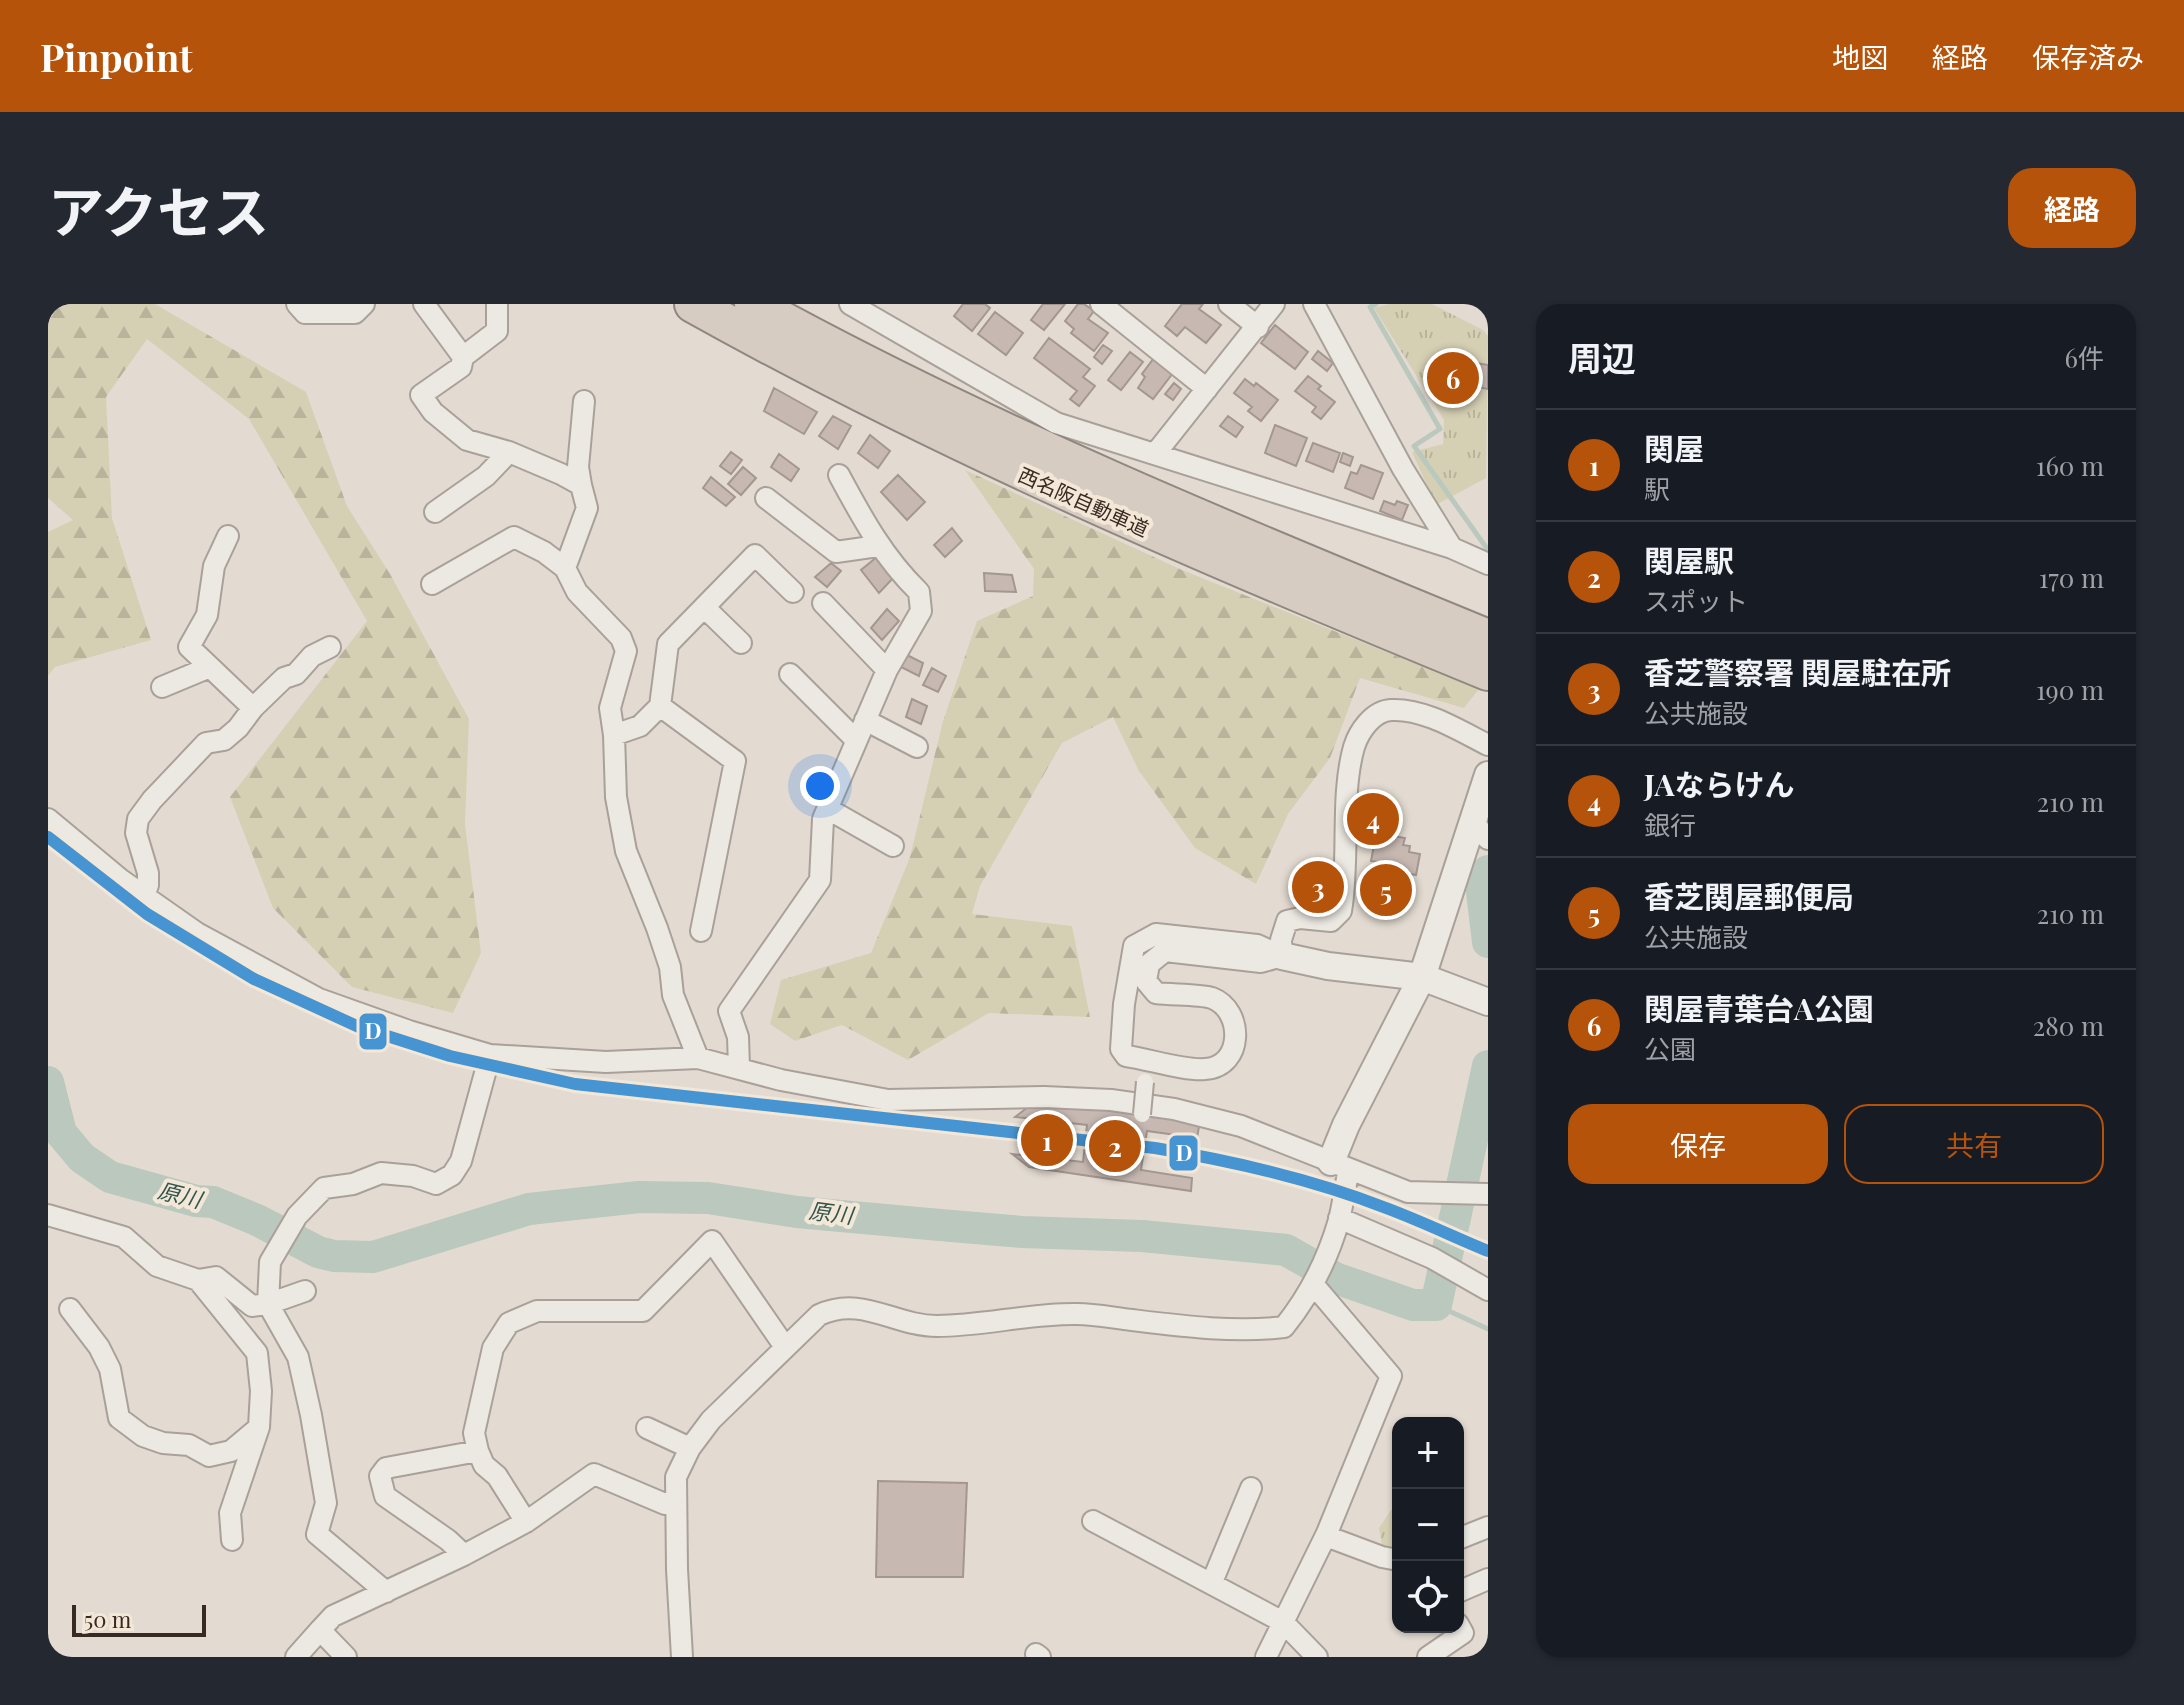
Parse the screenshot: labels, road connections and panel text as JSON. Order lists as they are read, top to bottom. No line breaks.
{"streets":{"highway":["西名阪自動車道"]},"water":["原川"],"lines":["transit line D"],"scale_bar":"50 m","page":{"header":"Pinpoint","nav":["地図","経路","保存済み"],"title":"アクセス","buttons":["経路",["保存","共有"]],"heading":["周辺","6件"],"pins":["6","4","3","5","1","2"],"list":[{"mark":"1","name":"関屋","note":"駅","value":"160 m"},{"mark":"2","name":"関屋駅","note":"スポット","value":"170 m"},{"mark":"3","name":"香芝警察署 関屋駐在所","note":"公共施設","value":"190 m"},{"mark":"4","name":"JAならけん","note":"銀行","value":"210 m"},{"mark":"5","name":"香芝関屋郵便局","note":"公共施設","value":"210 m"},{"mark":"6","name":"関屋青葉台A公園","note":"公園","value":"280 m"}],"map_buttons":["+","−"],"scale":"50 m"}}
